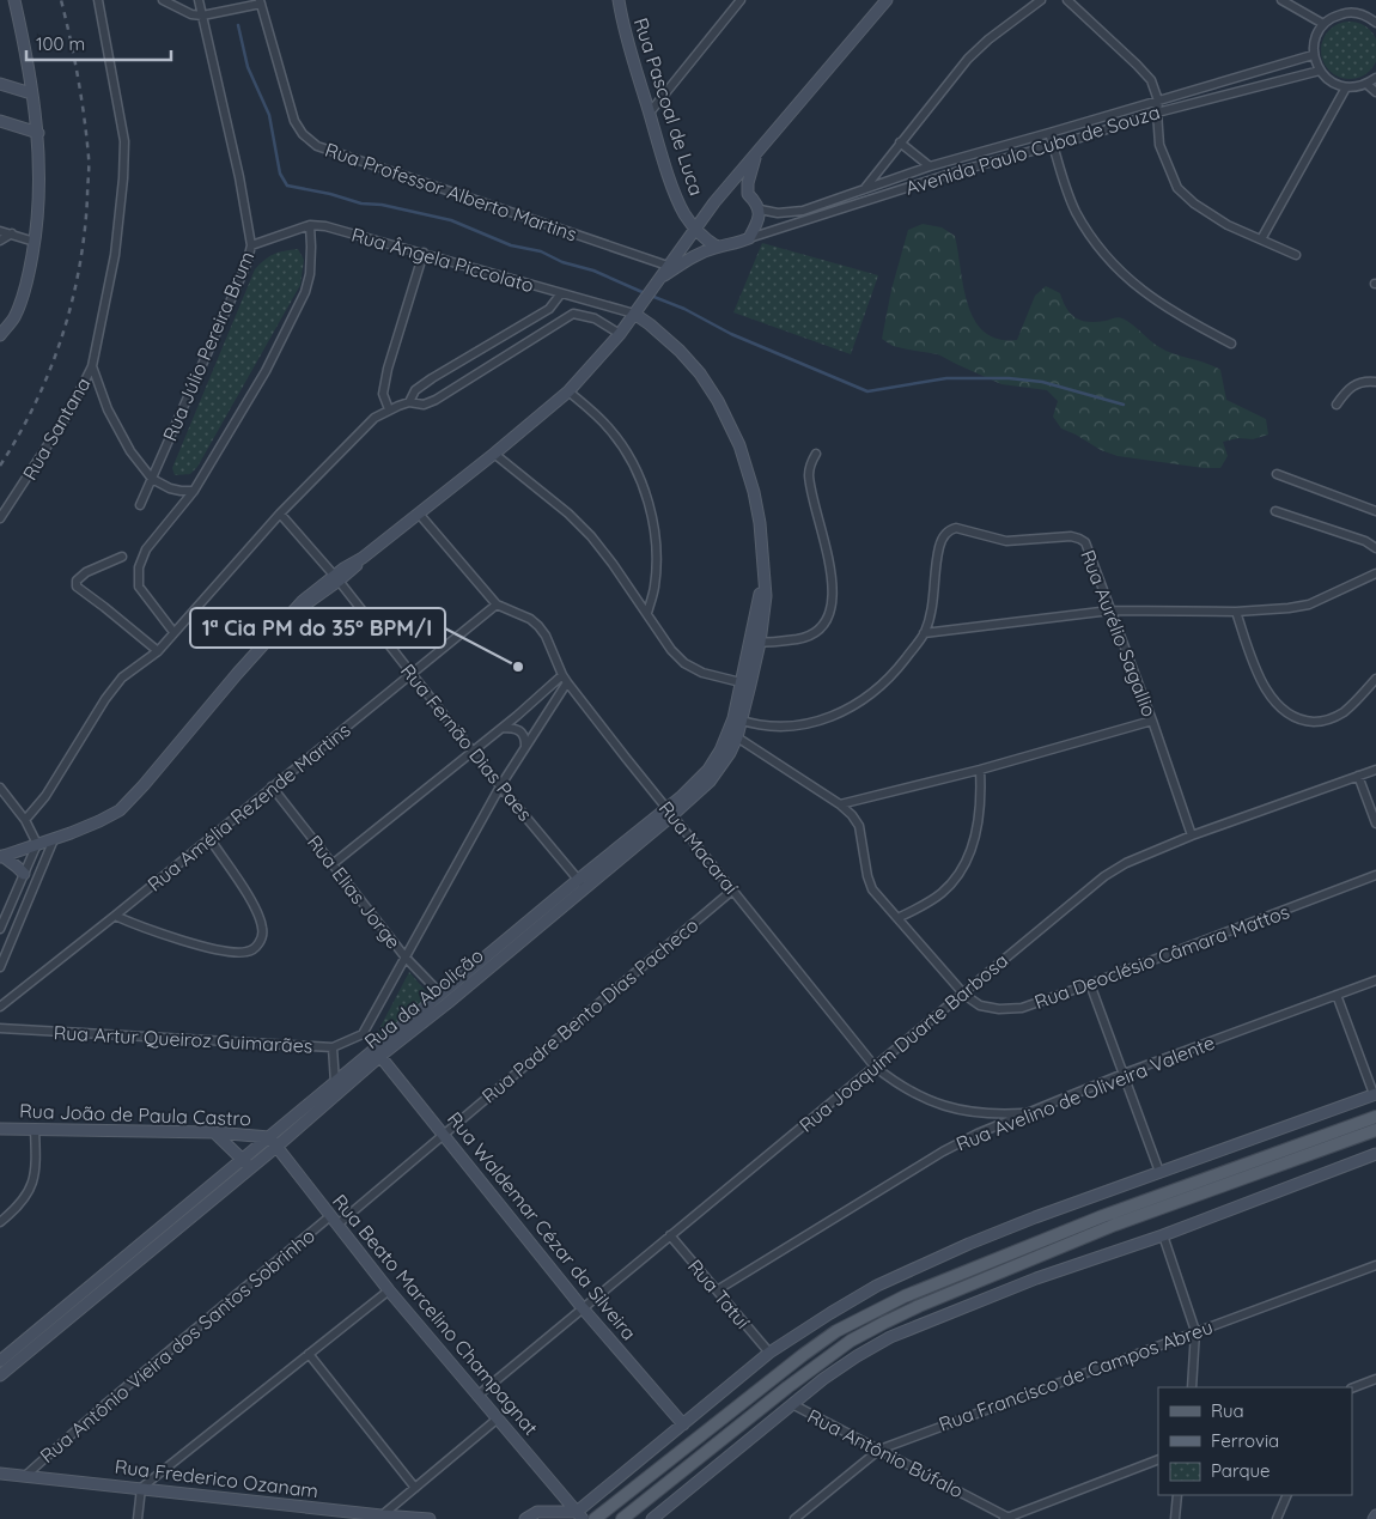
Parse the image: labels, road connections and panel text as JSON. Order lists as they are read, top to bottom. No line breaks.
{"streets":{"main road":["Rua Pascoal de Luca","Rua da Abolição","Rua João de Paula Castro","Rua Waldemar Cézar da Silveira","Rua Beato Marcelino Champagnat","Rua Frederico Ozanam"],"street":["Avenida Paulo Cuba de Souza","Rua Professor Alberto Martins","Rua Ângela Piccolato","Rua Júlio Pereira Brum","Rua Santana","Rua Aurélio Sagallio","Rua Fernão Dias Paes","Rua Amélia Rezende Martins","Rua Macaraí","Rua Elias Jorge","Rua Deoclésio Câmara Mattos","Rua Padre Bento Dias Pacheco","Rua Artur Queiroz Guimarães","Rua Joaquim Duarte Barbosa","Rua Avelino de Oliveira Valente","Rua Tatuí","Rua Antônio Vieira dos Santos Sobrinho","Rua Francisco de Campos Abreu","Rua Antônio Búfalo"]},"crossings":[["Rua Pascoal de Luca","Avenida Paulo Cuba de Souza"],["Rua Ângela Piccolato","Rua Júlio Pereira Brum"],["Rua Ângela Piccolato","Rua da Abolição"],["Rua Aurélio Sagallio","Rua Joaquim Duarte Barbosa"],["Rua Fernão Dias Paes","Rua Amélia Rezende Martins"],["Rua Fernão Dias Paes","Rua da Abolição"],["Rua Amélia Rezende Martins","Rua Macaraí"],["Rua Amélia Rezende Martins","Rua Elias Jorge"],["Rua Macaraí","Rua da Abolição"],["Rua Macaraí","Rua Padre Bento Dias Pacheco"],["Rua Macaraí","Rua Joaquim Duarte Barbosa"],["Rua Macaraí","Rua Avelino de Oliveira Valente"],["Rua Elias Jorge","Rua da Abolição"],["Rua Elias Jorge","Rua Artur Queiroz Guimarães"],["Rua Deoclésio Câmara Mattos","Rua da Abolição"],["Rua Deoclésio Câmara Mattos","Rua Joaquim Duarte Barbosa"],["Rua da Abolição","Rua João de Paula Castro"],["Rua da Abolição","Rua Waldemar Cézar da Silveira"],["Rua da Abolição","Rua Beato Marcelino Champagnat"],["Rua Padre Bento Dias Pacheco","Rua Waldemar Cézar da Silveira"],["Rua Padre Bento Dias Pacheco","Rua Beato Marcelino Champagnat"],["Rua Padre Bento Dias Pacheco","Rua Antônio Vieira dos Santos Sobrinho"],["Rua Joaquim Duarte Barbosa","Rua Waldemar Cézar da Silveira"],["Rua Joaquim Duarte Barbosa","Rua Tatuí"],["Rua Joaquim Duarte Barbosa","Rua Beato Marcelino Champagnat"],["Rua Avelino de Oliveira Valente","Rua Tatuí"],["Rua João de Paula Castro","Rua Beato Marcelino Champagnat"],["Rua Beato Marcelino Champagnat","Rua Antônio Vieira dos Santos Sobrinho"],["Rua Antônio Vieira dos Santos Sobrinho","Rua Frederico Ozanam"],["Rua Francisco de Campos Abreu","Rua Antônio Búfalo"]],"places":["1ª Cia PM do 35º BPM/I"],"legend":["Rua","Ferrovia","Parque"],"scale_bar":"100 m"}
